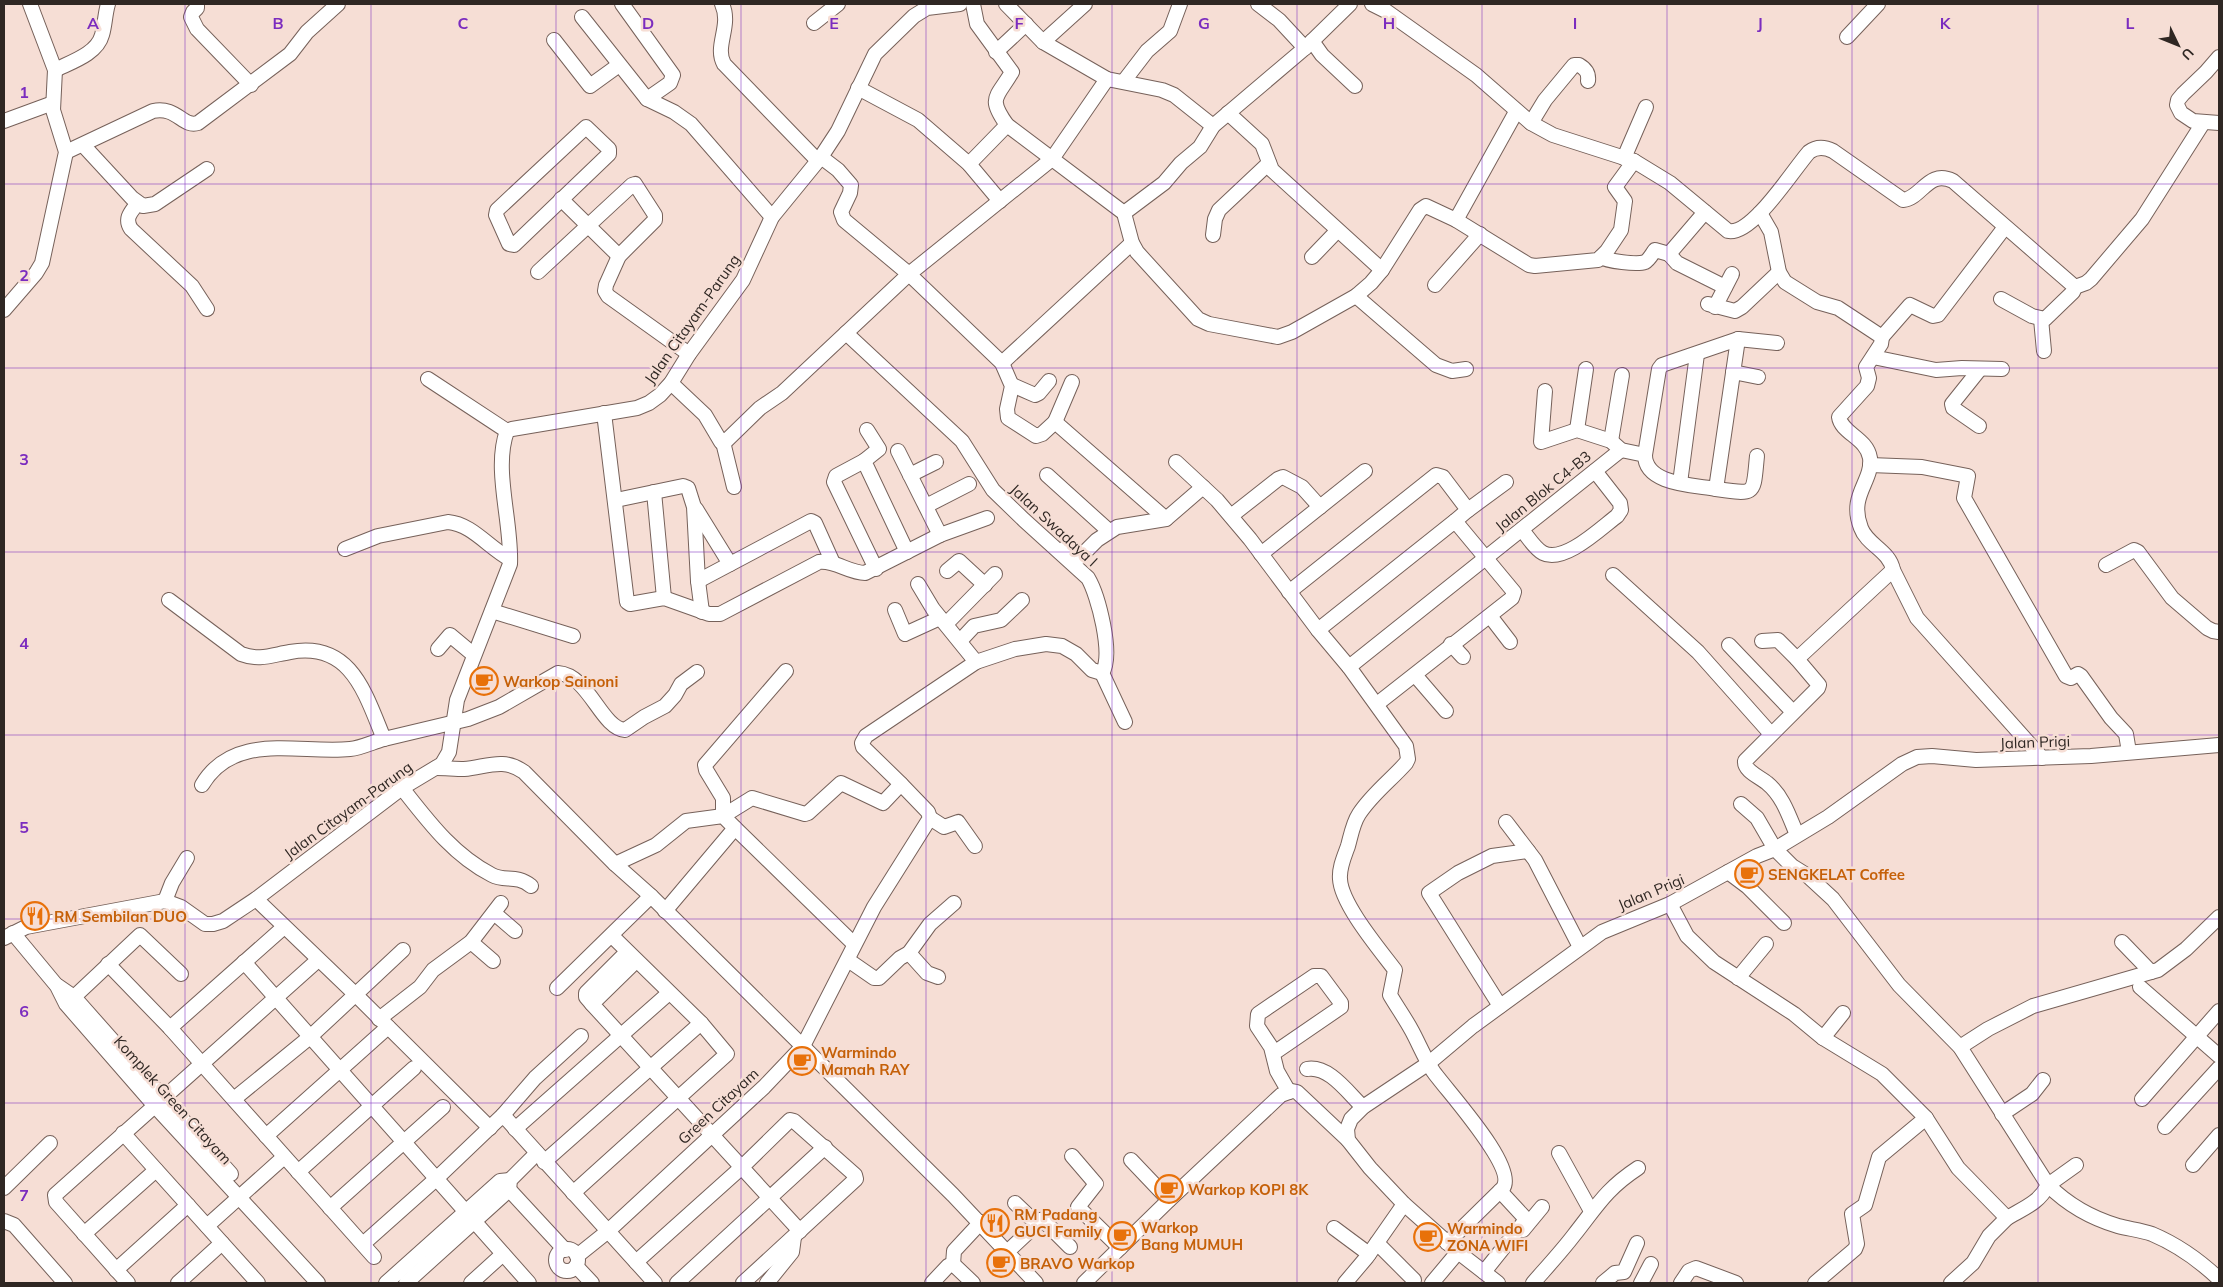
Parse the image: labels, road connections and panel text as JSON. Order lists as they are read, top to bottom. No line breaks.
{"streets":{"street":["Jalan Citayam-Parung","Jalan Blok C4-B3","Jalan Swadaya I","Jalan Prigi","Komplek Green Citayam","Green Citayam"]},"places":{"cafe":["Warkop Sainoni","SENGKELAT Coffee","Warmindo Mamah RAY","Warkop KOPI 8K","Warkop Bang MUMUH","Warmindo ZONA WIFI","BRAVO Warkop"],"restaurant":["RM Sembilan DUO","RM Padang GUCI Family"]},"north":"bottom right","grid":{"columns":["A","B","C","D","E","F","G","H","I","J","K","L"],"rows":["1","2","3","4","5","6","7"]}}
